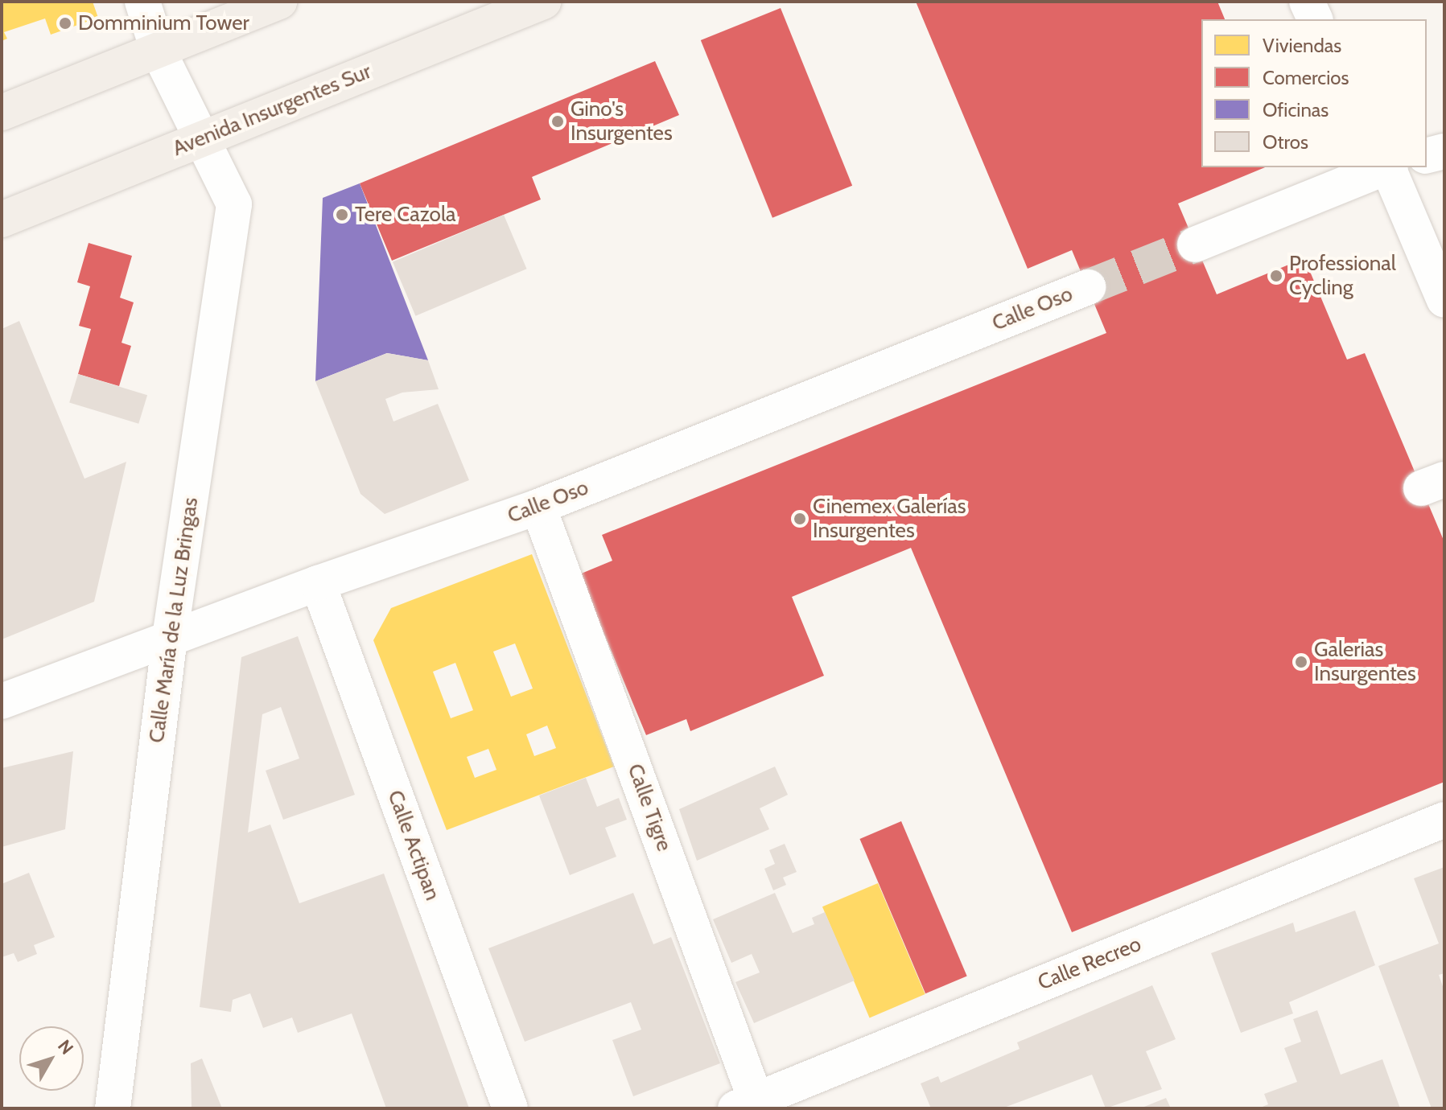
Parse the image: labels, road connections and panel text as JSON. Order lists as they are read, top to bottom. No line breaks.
{"streets":{"main road":["Avenida Insurgentes Sur"],"street":["Calle Oso","Calle María de la Luz Bringas","Calle Tigre","Calle Actipan","Calle Recreo"]},"crossings":[["Avenida Insurgentes Sur","Calle María de la Luz Bringas"],["Calle Oso","Calle María de la Luz Bringas"],["Calle Oso","Calle Tigre"],["Calle Oso","Calle Actipan"],["Calle Tigre","Calle Recreo"]],"places":["Domminium Tower","Gino's Insurgentes","Tere Cazola","Professional Cycling","Cinemex Galerías Insurgentes","Galerias Insurgentes"],"legend":["Viviendas","Comercios","Oficinas","Otros"],"north":"top right"}
